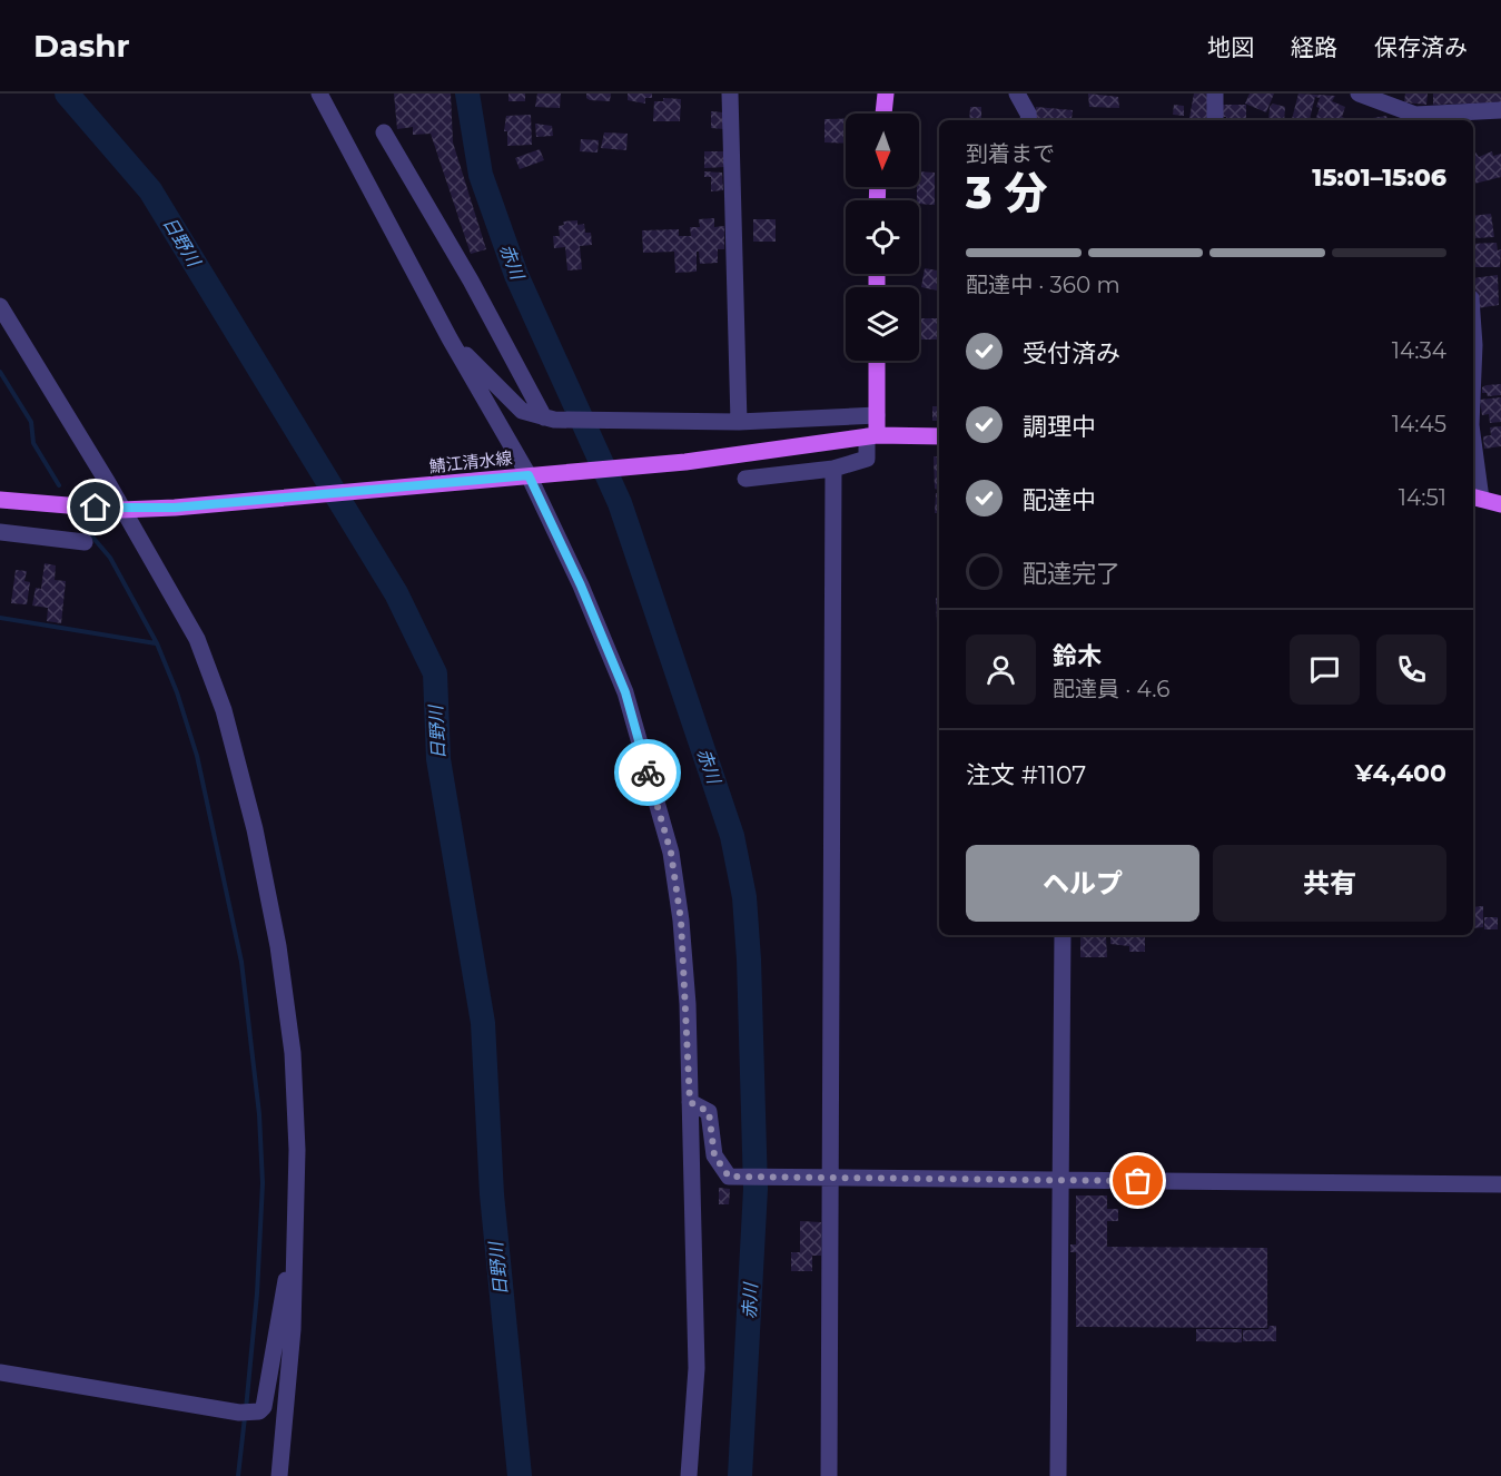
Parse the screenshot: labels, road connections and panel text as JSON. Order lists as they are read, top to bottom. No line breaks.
{"streets":{"main road":["鯖江清水線"]},"water":["日野川","赤川"],"north":"bottom","page":{"header":"Dashr","nav":["地図","経路","保存済み"],"heading":["3 分","到着まで","15:01–15:06"],"panel":["鈴木","配達員 · 4.6","注文 #1107","¥4,400"],"bar":"配達中 · 360 m","list":[["受付済み","14:34"],["調理中","14:45"],["配達中","14:51"],"配達完了"],"buttons":["ヘルプ","共有"]}}
